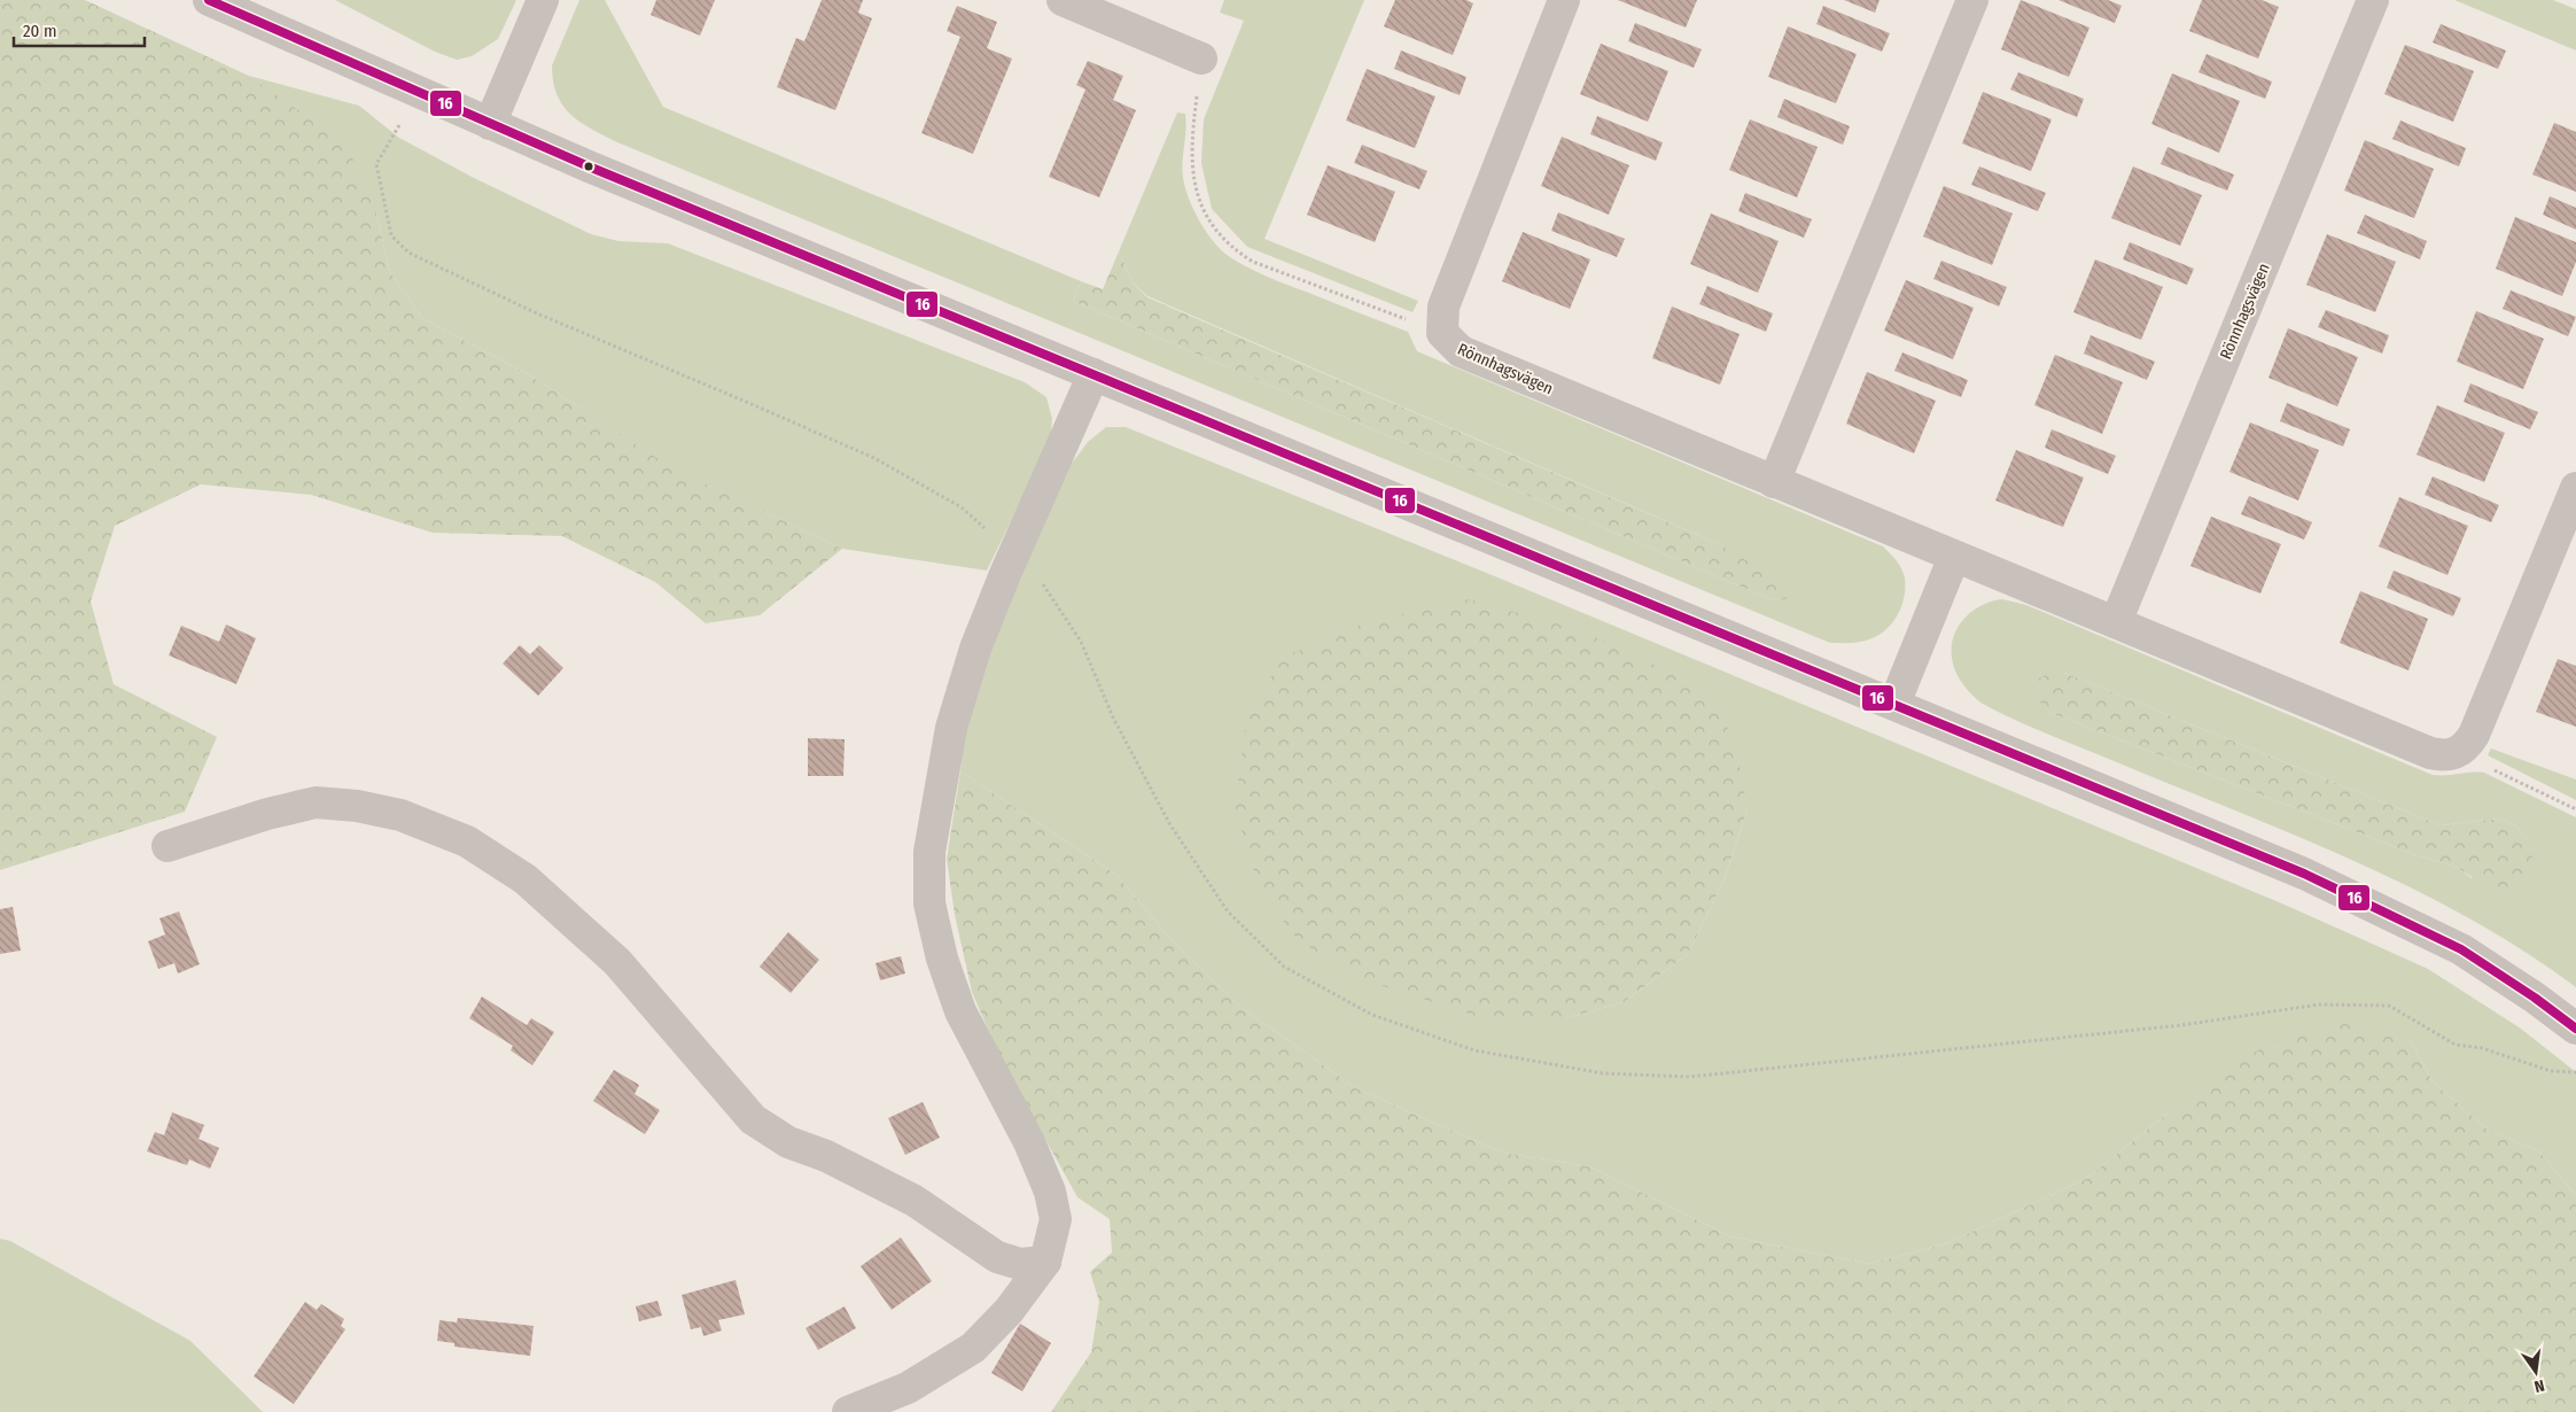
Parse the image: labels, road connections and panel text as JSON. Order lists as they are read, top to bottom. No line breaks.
{"streets":{"street":["Rönnhagsvägen"]},"lines":["transit line 16"],"scale_bar":"20 m","north":"bottom"}
